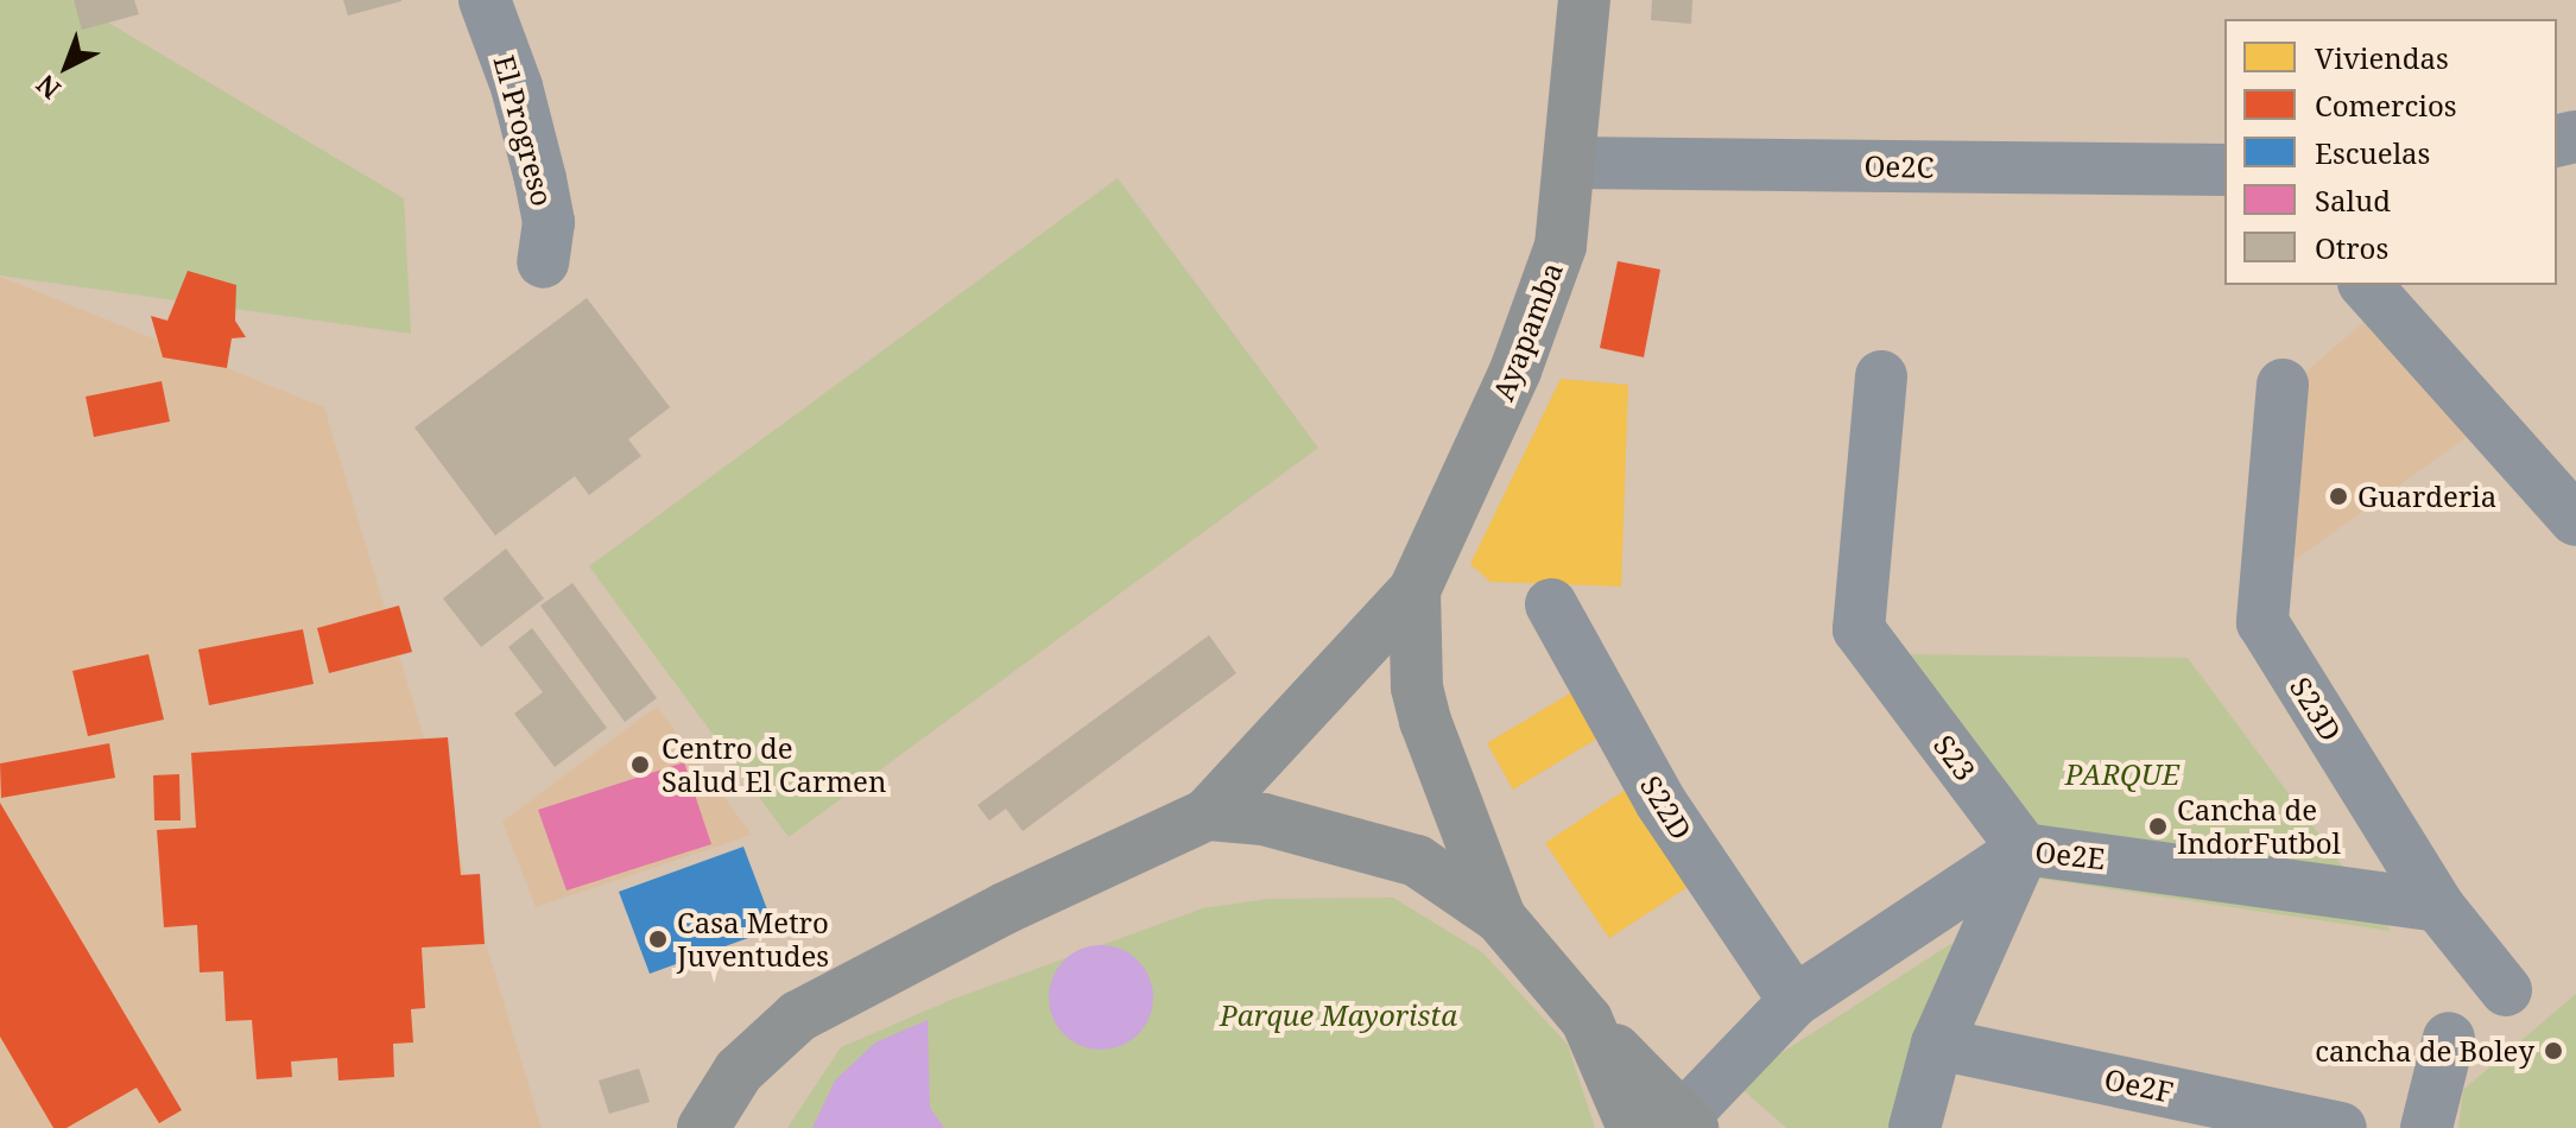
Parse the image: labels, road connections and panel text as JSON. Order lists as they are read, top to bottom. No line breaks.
{"streets":{"main road":["Ayapamba"],"street":["El Progreso","Oe2C","S23D","S23","S22D","Oe2E","Oe2F"]},"crossings":[["Oe2C","Ayapamba"],["S23D","Oe2E"],["S23","Oe2E"],["S22D","Oe2E"]],"parks":["PARQUE","Parque Mayorista"],"places":["Guarderia","Centro de Salud El Carmen","Cancha de IndorFutbol","Casa Metro Juventudes","cancha de Boley"],"legend":["Viviendas","Comercios","Escuelas","Salud","Otros"],"north":"bottom left"}
